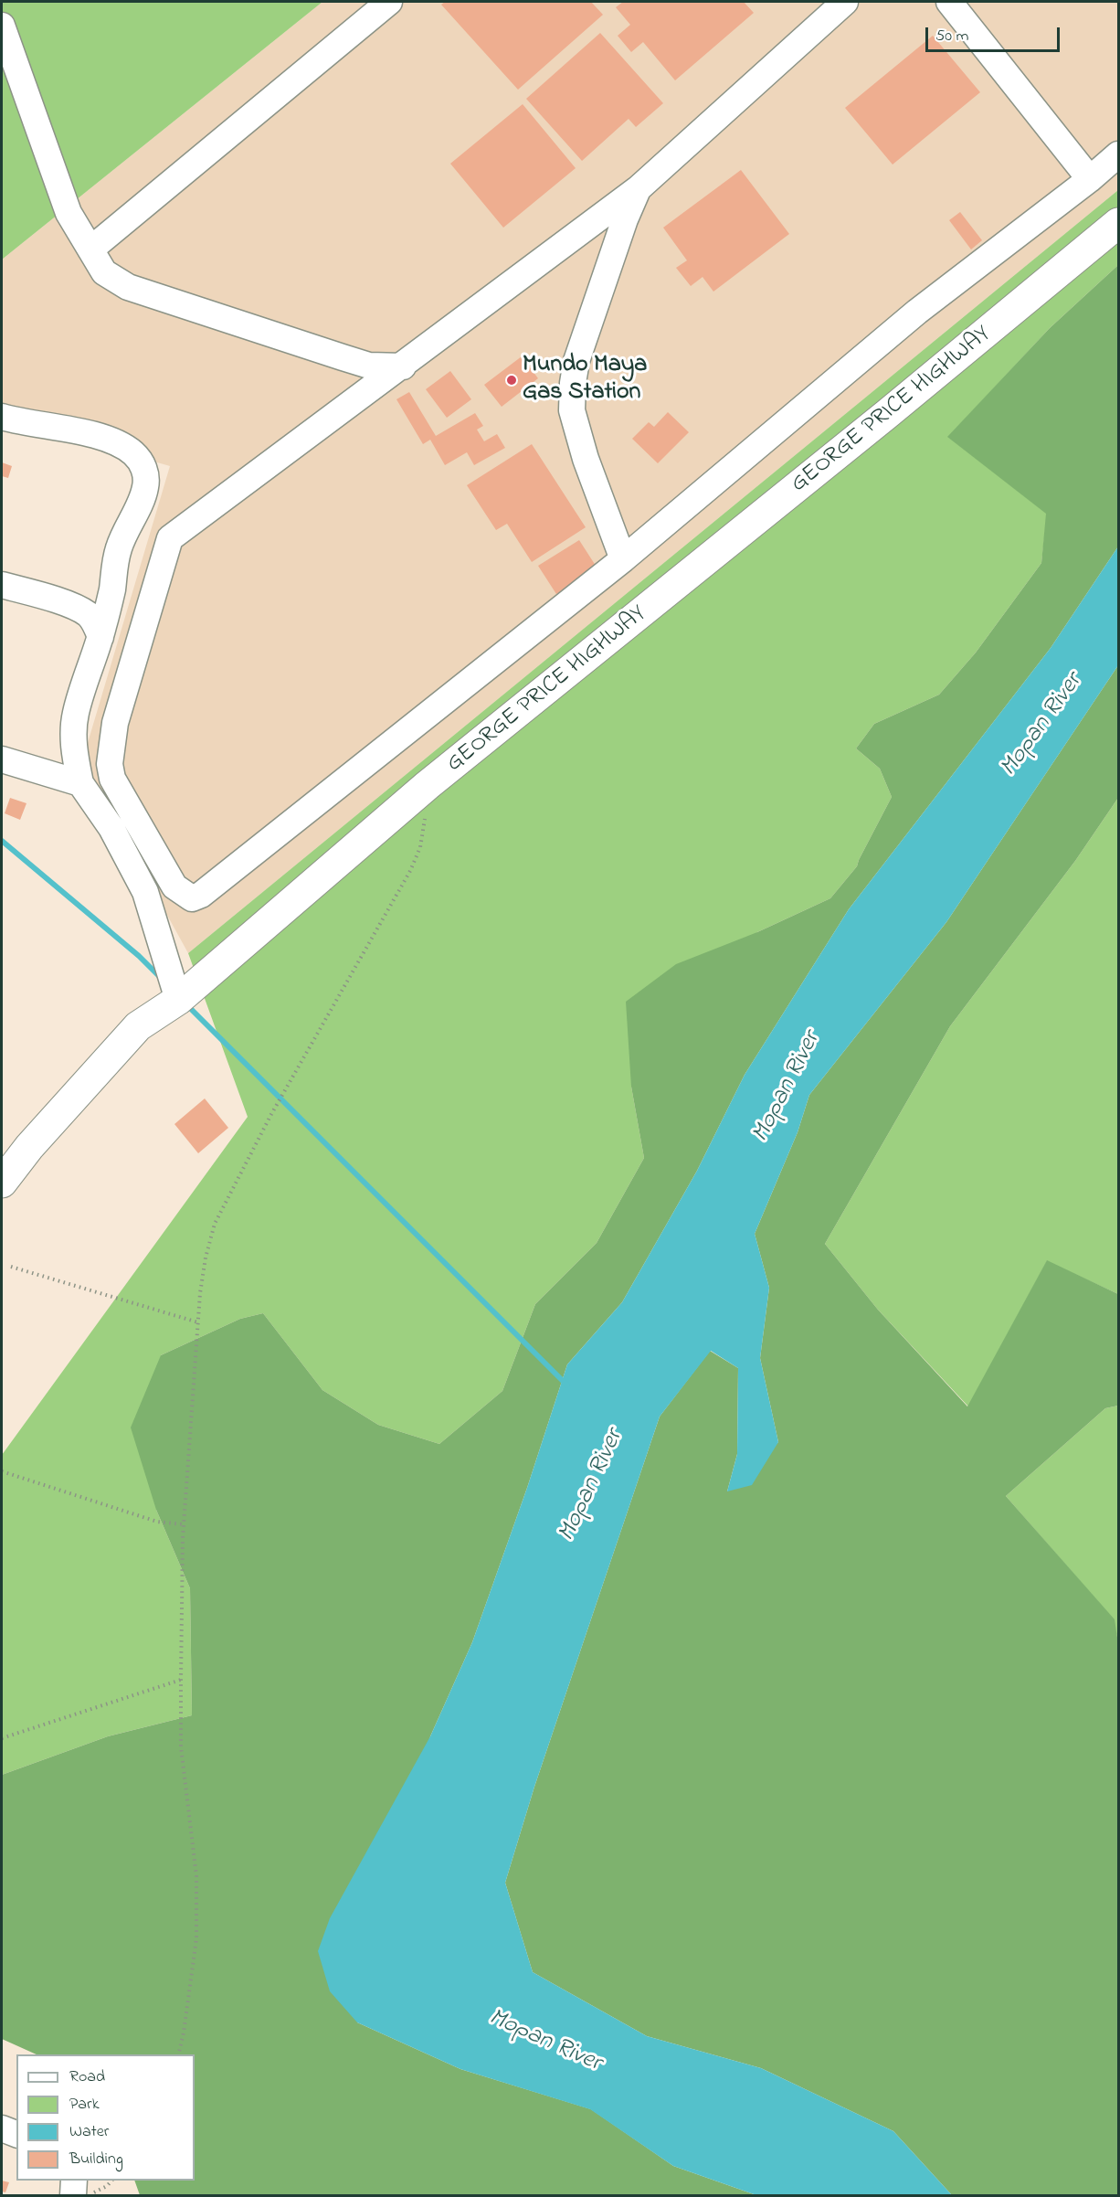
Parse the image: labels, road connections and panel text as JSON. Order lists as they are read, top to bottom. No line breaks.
{"streets":{"highway":["GEORGE PRICE HIGHWAY"]},"water":["Mopan River"],"places":["Mundo Maya Gas Station"],"legend":["Road","Park","Water","Building"],"scale_bar":"50 m"}
